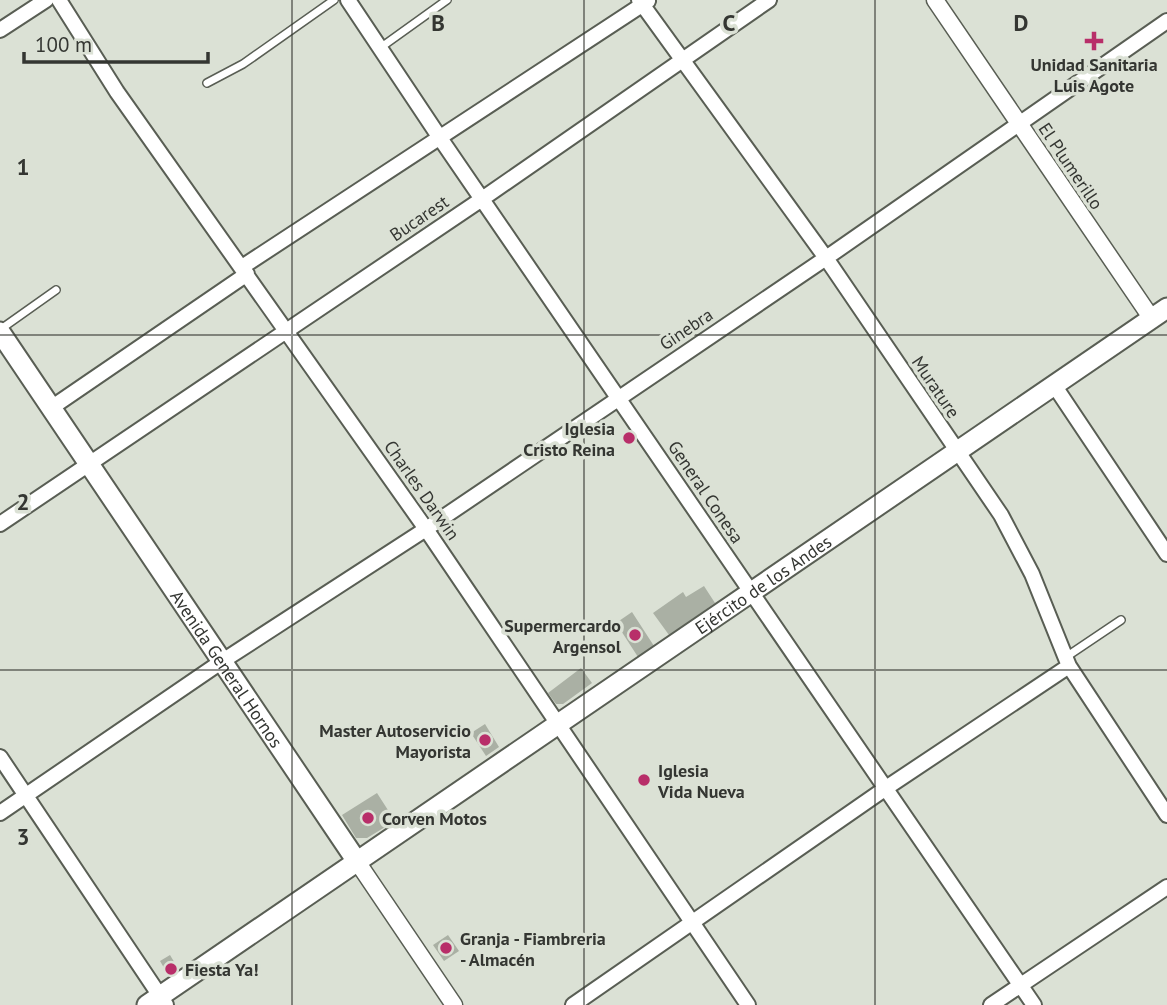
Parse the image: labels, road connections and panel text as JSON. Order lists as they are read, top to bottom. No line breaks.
{"streets":{"main road":["Ejército de los Andes","Avenida General Hornos"],"street":["El Plumerillo","Bucarest","Ginebra","Murature","Charles Darwin","General Conesa"]},"crossings":[["El Plumerillo","Ginebra"],["El Plumerillo","Ejército de los Andes"],["Bucarest","Murature"],["Bucarest","Charles Darwin"],["Bucarest","General Conesa"],["Bucarest","Avenida General Hornos"],["Ginebra","Murature"],["Ginebra","Charles Darwin"],["Ginebra","General Conesa"],["Ginebra","Avenida General Hornos"],["Murature","Ejército de los Andes"],["Charles Darwin","Ejército de los Andes"],["General Conesa","Ejército de los Andes"],["Ejército de los Andes","Avenida General Hornos"]],"places":{"health":["Unidad Sanitaria Luis Agote"],"other":["Iglesia Cristo Reina","Supermercardo Argensol","Master Autoservicio Mayorista","Iglesia Vida Nueva","Corven Motos","Granja - Fiambreria - Almacén","Fiesta Ya!"]},"scale_bar":"100 m","grid":{"columns":["B","C","D"],"rows":["1","2","3"]}}
